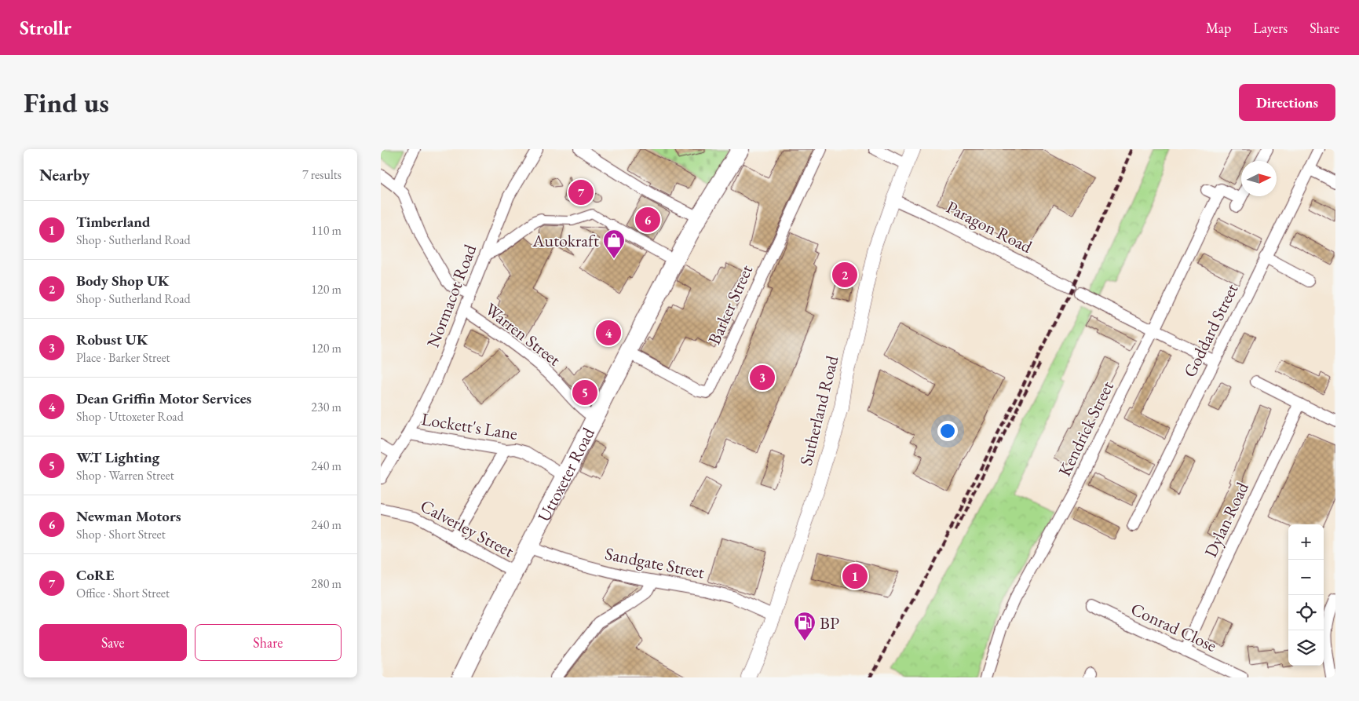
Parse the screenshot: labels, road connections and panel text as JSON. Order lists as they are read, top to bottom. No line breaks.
{"streets":{"main road":["Uttoxeter Road"],"street":["Paragon Road","Normacot Road","Barker Street","Goddard Street","Warren Street","Sutherland Road","Lockett's Lane","Kendrick Street","Dylan Road","Calverley Street","Sandgate Street","Conrad Close"]},"crossings":[["Paragon Road","Sutherland Road"],["Normacot Road","Warren Street"],["Normacot Road","Lockett's Lane"],["Barker Street","Uttoxeter Road"],["Warren Street","Uttoxeter Road"],["Sutherland Road","Sandgate Street"],["Lockett's Lane","Uttoxeter Road"],["Uttoxeter Road","Calverley Street"],["Uttoxeter Road","Sandgate Street"],["Dylan Road","Conrad Close"]],"places":{"shop":["Autokraft"],"fuel station":["BP"]},"north":"right","page":{"header":"Strollr","nav":["Map","Layers","Share"],"buttons":["Directions",["Save","Share"]],"title":"Find us","heading":["Nearby","7 results"],"pins":["7","6","2","4","3","5","1"],"list":[{"mark":"1","name":"Timberland","note":"Shop · Sutherland Road","value":"110 m"},{"mark":"2","name":"Body Shop UK","note":"Shop · Sutherland Road","value":"120 m"},{"mark":"3","name":"Robust UK","note":"Place · Barker Street","value":"120 m"},{"mark":"4","name":"Dean Griffin Motor Services","note":"Shop · Uttoxeter Road","value":"230 m"},{"mark":"5","name":"W.T Lighting","note":"Shop · Warren Street","value":"240 m"},{"mark":"6","name":"Newman Motors","note":"Shop · Short Street","value":"240 m"},{"mark":"7","name":"CoRE","note":"Office · Short Street","value":"280 m"}],"map_buttons":["+","−"]}}
